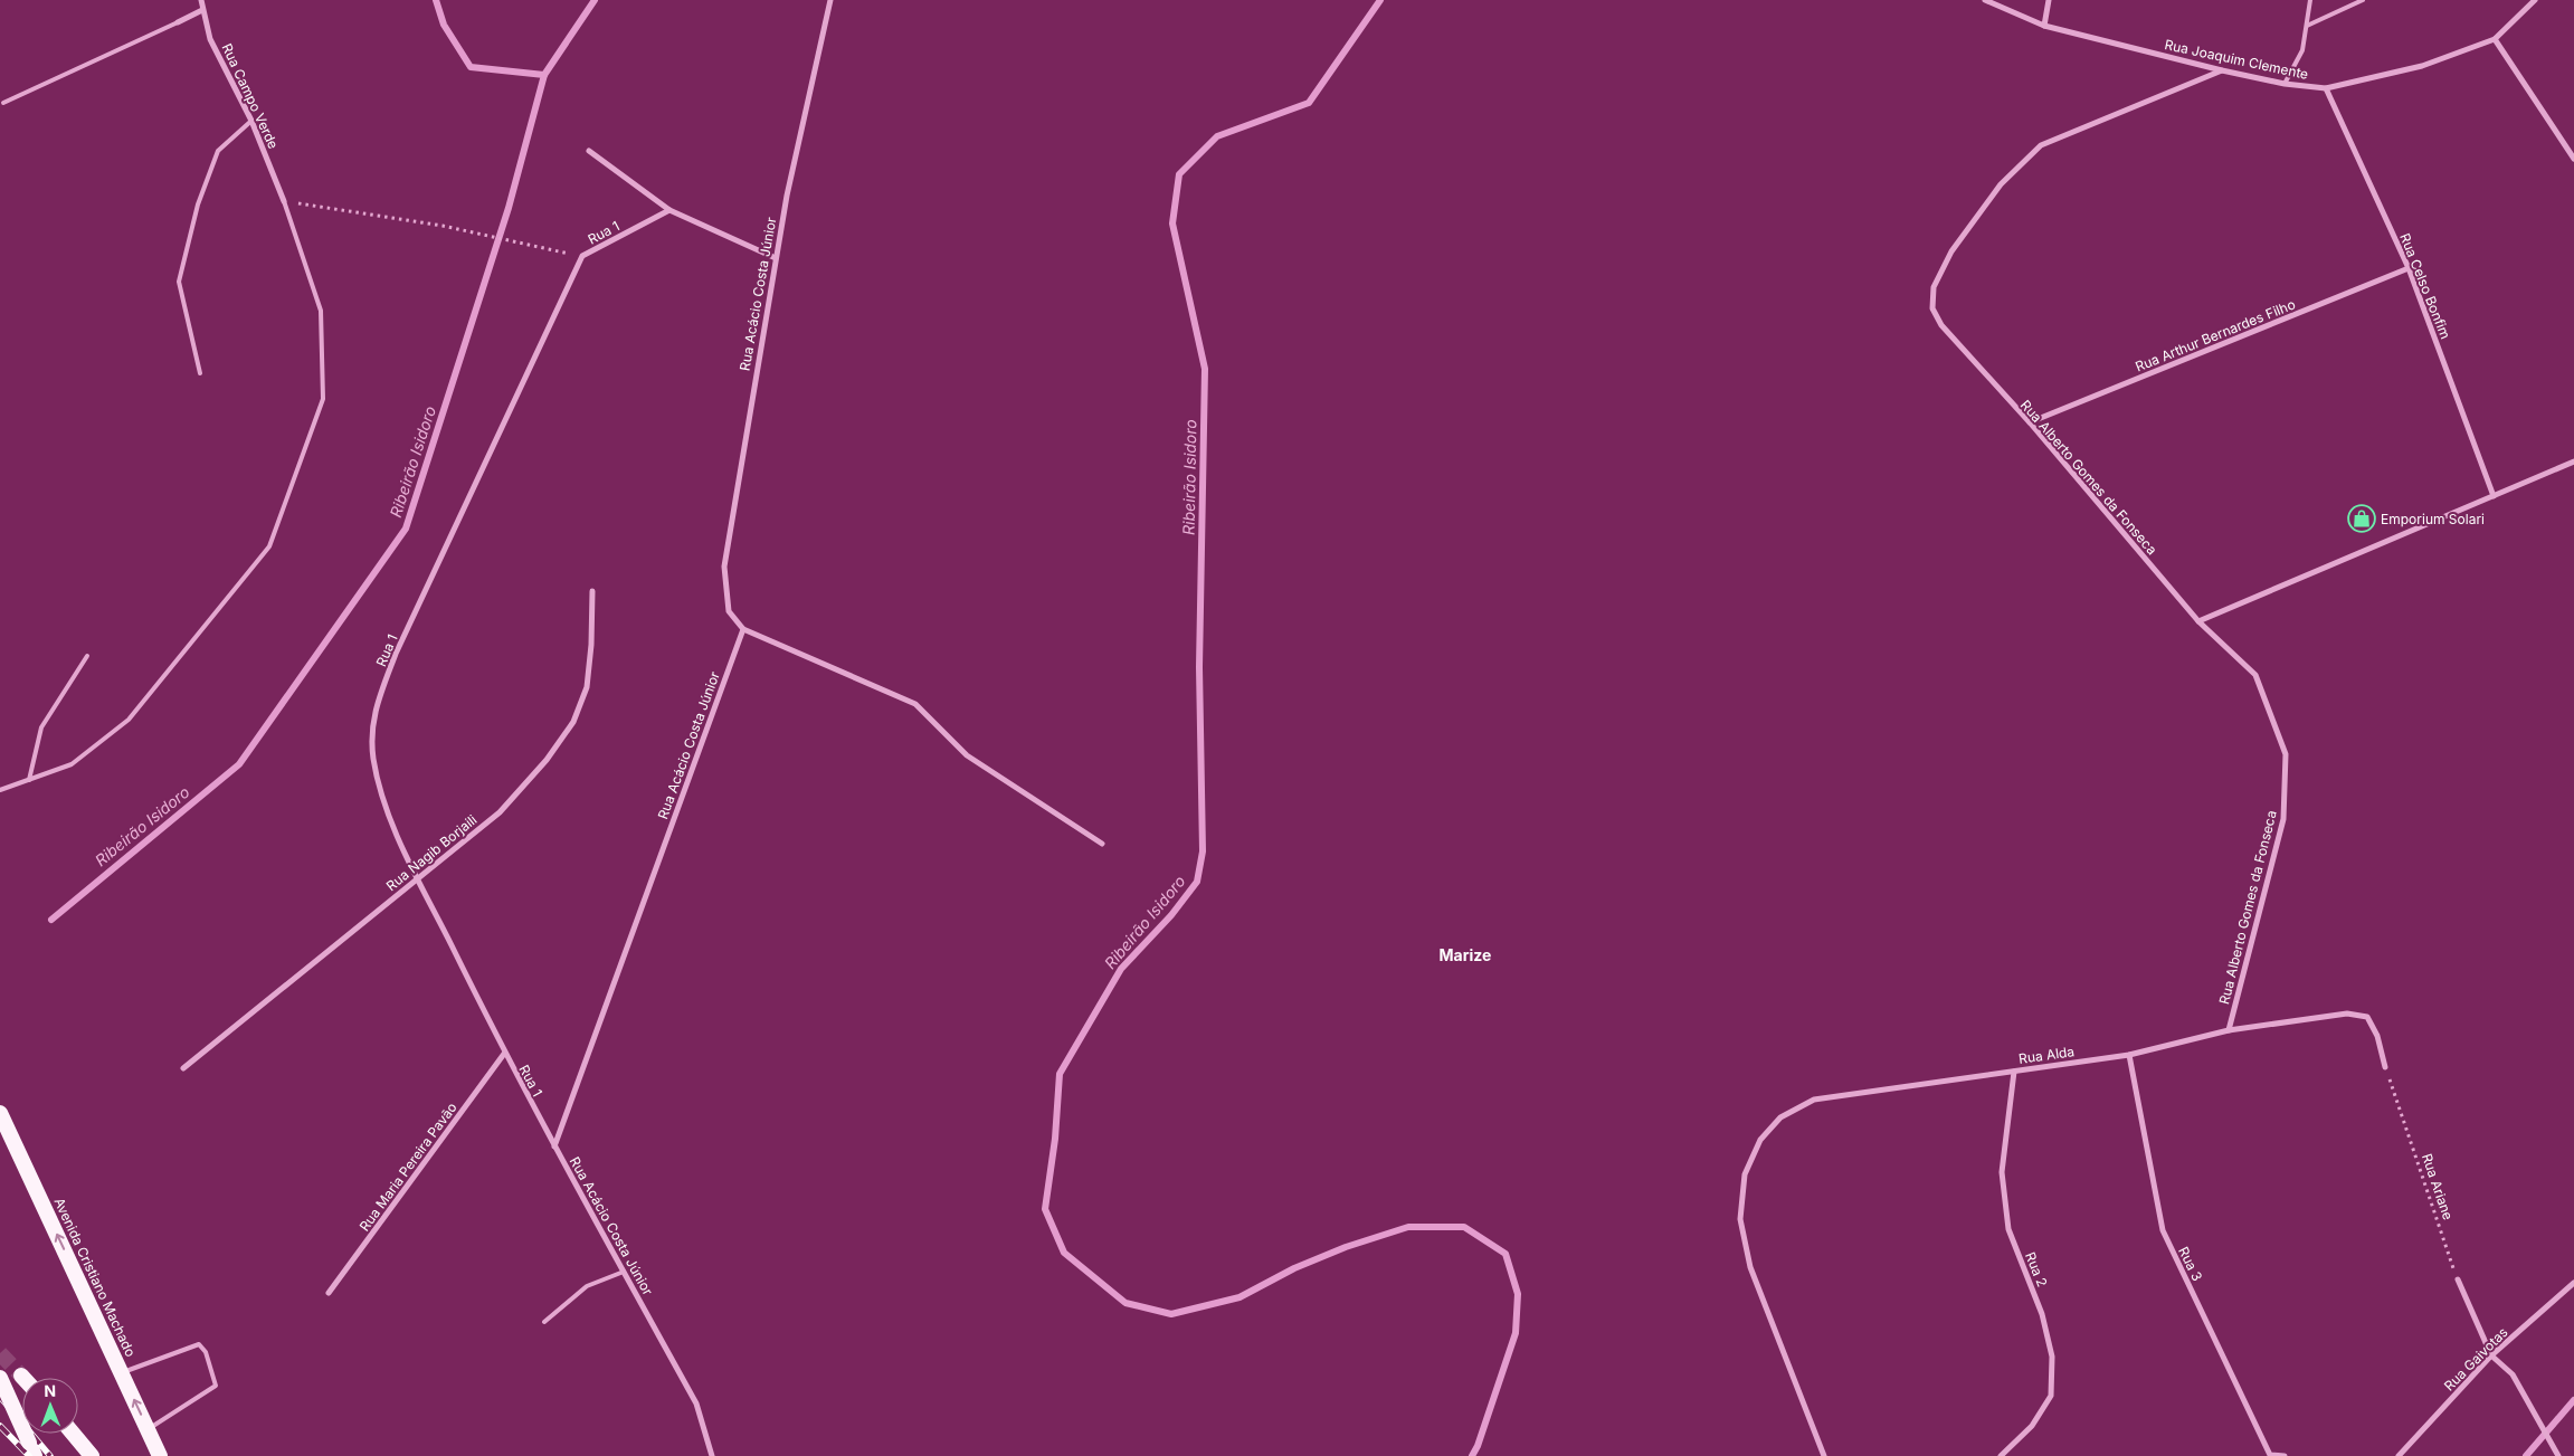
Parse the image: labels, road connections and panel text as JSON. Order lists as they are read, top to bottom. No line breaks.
{"streets":{"highway":["Avenida Cristiano Machado"],"street":["Rua Joaquim Clemente","Rua Campo Verde","Rua 1","Rua Celso Bonfim","Rua Acácio Costa Júnior","Rua Arthur Bernardes Filho","Rua Alberto Gomes da Fonseca","Rua Nagib Borjaili","Rua Alda","Rua Maria Pereira Pavão","Rua 3","Rua 2","Rua Gaivotas"],"path":["Rua Ariane"]},"crossings":[["Rua Joaquim Clemente","Rua Celso Bonfim"],["Rua Joaquim Clemente","Rua Alberto Gomes da Fonseca"],["Rua 1","Rua Acácio Costa Júnior"],["Rua 1","Rua Nagib Borjaili"],["Rua 1","Rua Maria Pereira Pavão"],["Rua Celso Bonfim","Rua Arthur Bernardes Filho"],["Rua Arthur Bernardes Filho","Rua Alberto Gomes da Fonseca"],["Rua Alberto Gomes da Fonseca","Rua Alda"],["Rua Alda","Rua Ariane"],["Rua Alda","Rua 3"],["Rua Alda","Rua 2"]],"districts":["Marize"],"water":["Ribeirão Isidoro"],"places":{"shop":["Emporium Solari"]},"north":"top"}
